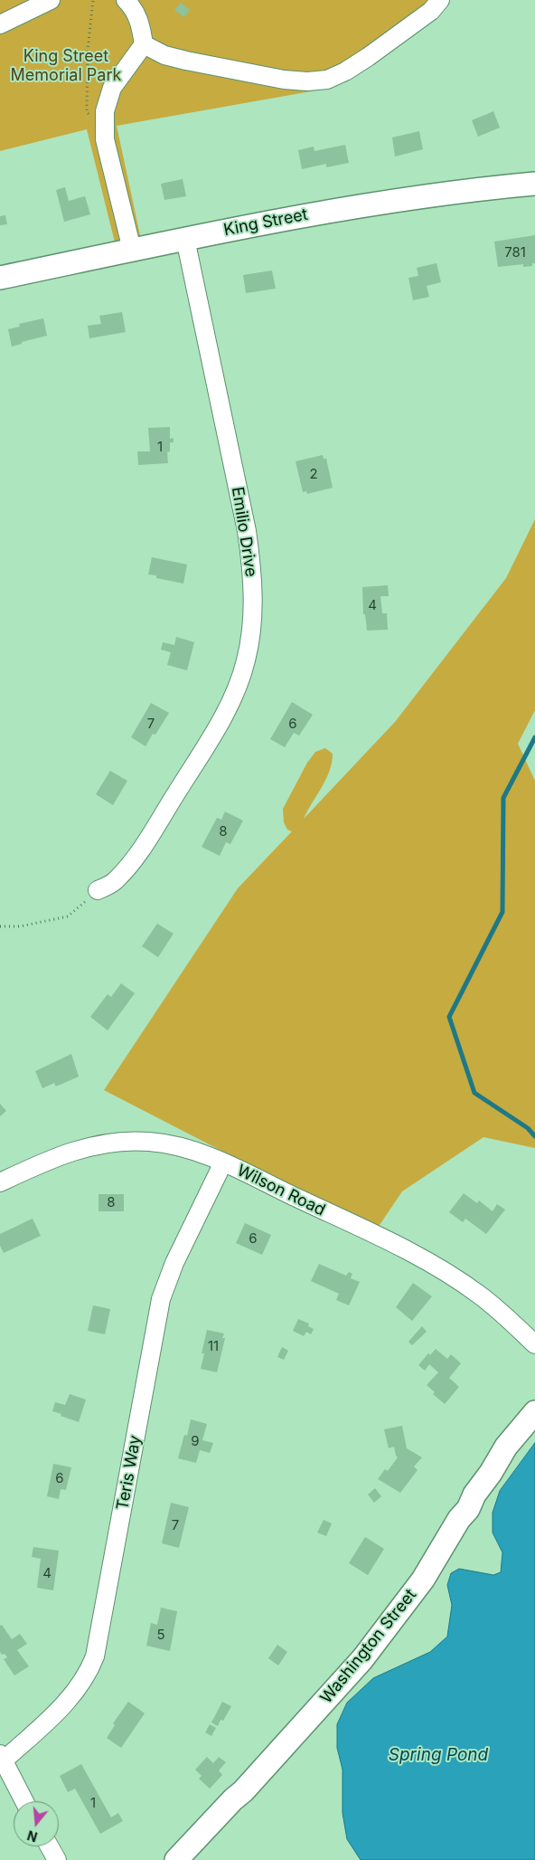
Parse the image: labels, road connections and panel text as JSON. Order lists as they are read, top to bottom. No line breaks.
{"streets":{"main road":["King Street","Washington Street"],"street":["Emilio Drive","Wilson Road","Teris Way"]},"crossings":[["King Street","Emilio Drive"],["Wilson Road","Teris Way"]],"water":["Spring Pond"],"parks":["King Street Memorial Park"],"house_numbers":["781","1","2","4","7","6","8","8","6","11","9","6","7","4","5","1"],"north":"bottom"}
